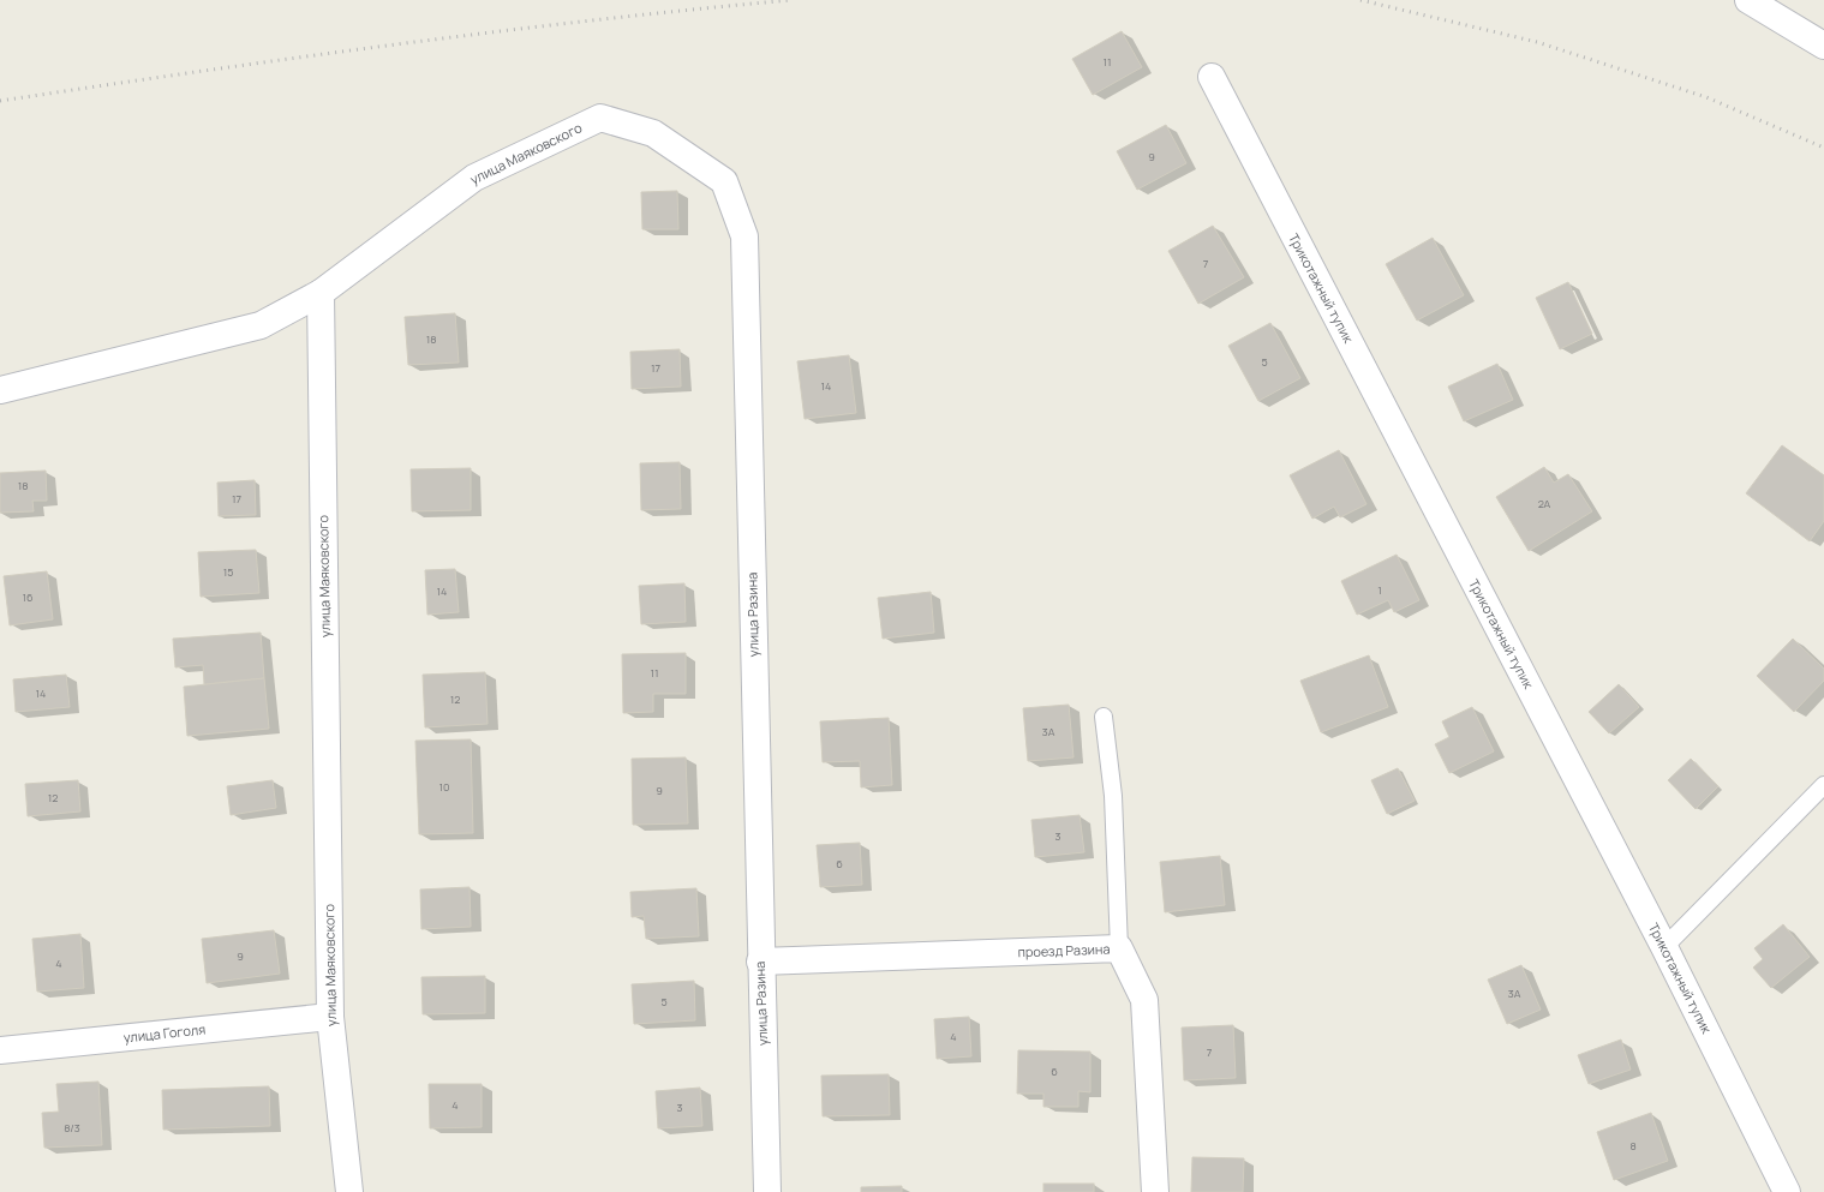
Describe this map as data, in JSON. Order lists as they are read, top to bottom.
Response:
{
  "streets": {
    "street": [
      "улица Маяковского",
      "Трикотажный тупик",
      "улица Разина",
      "проезд Разина",
      "улица Гоголя"
    ]
  },
  "crossings": [
    ["улица Маяковского", "улица Разина"],
    ["улица Маяковского", "улица Гоголя"],
    ["улица Разина", "проезд Разина"]
  ],
  "house_numbers": [
    "11",
    "9",
    "7",
    "18",
    "5",
    "17",
    "14",
    "18",
    "17",
    "2А",
    "15",
    "1",
    "14",
    "16",
    "11",
    "14",
    "12",
    "3А",
    "10",
    "9",
    "12",
    "3",
    "6",
    "9",
    "4",
    "3А",
    "5",
    "4",
    "7",
    "6",
    "4",
    "3",
    "8/3",
    "8"
  ]
}
